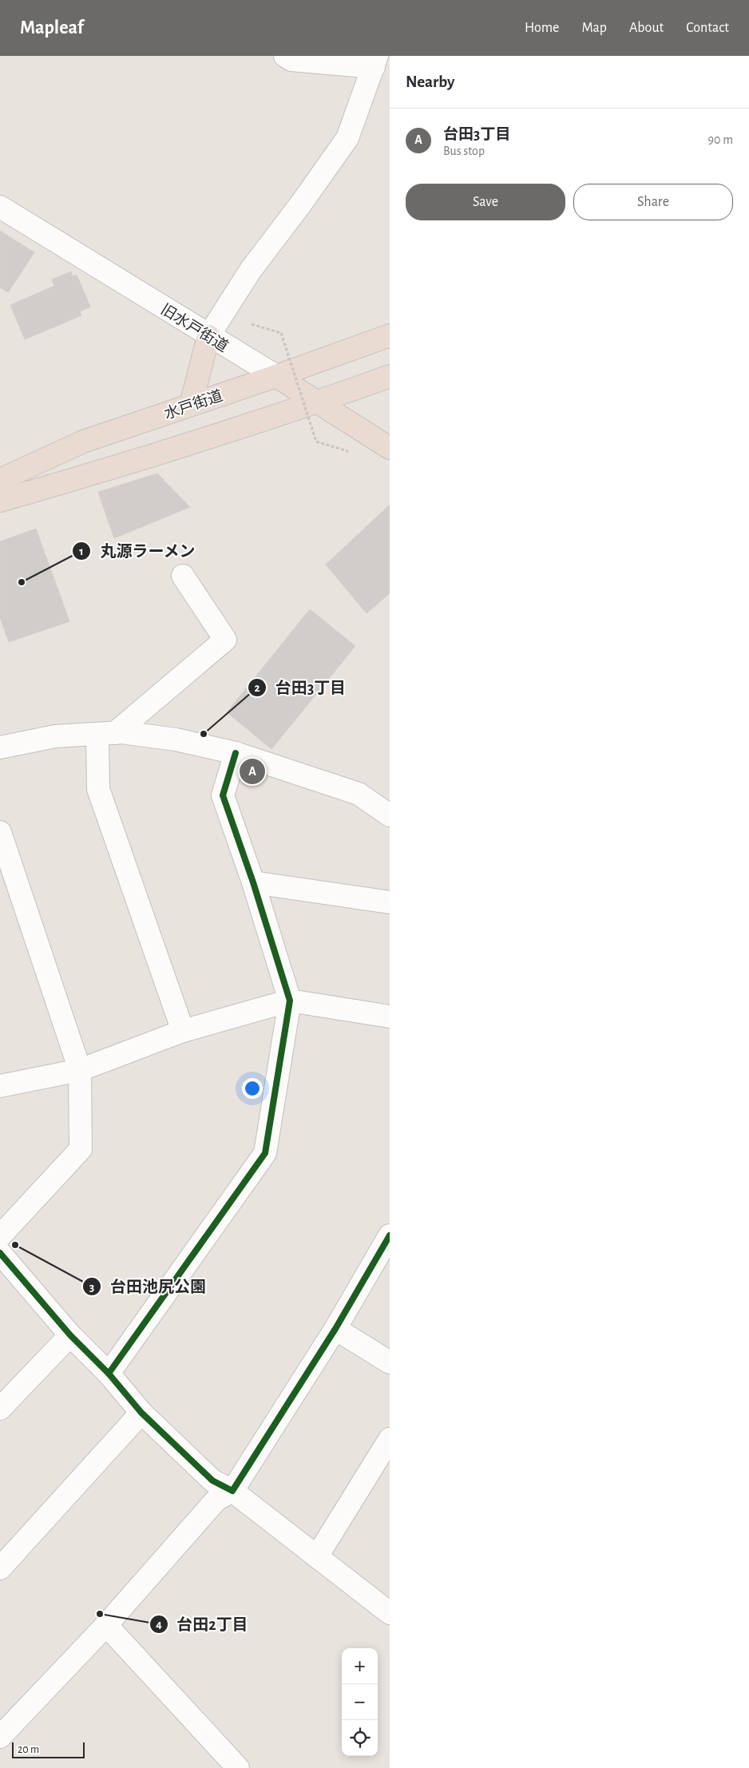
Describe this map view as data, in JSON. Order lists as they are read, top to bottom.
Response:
{
  "streets": {
    "highway": ["旧水戸街道", "水戸街道"]
  },
  "crossings": [
    ["旧水戸街道", "水戸街道"]
  ],
  "places": [
    "丸源ラーメン",
    "台田3丁目",
    "台田池尻公園",
    "台田2丁目"
  ],
  "scale_bar": "20 m",
  "page": {
    "header": "Mapleaf",
    "nav": [
      "Home",
      "Map",
      "About",
      "Contact"
    ],
    "heading": "Nearby",
    "list": [
      {
        "mark": "A",
        "name": "台田3丁目",
        "note": "Bus stop",
        "value": "90 m"
      }
    ],
    "buttons": ["Save", "Share"],
    "pins": "A",
    "map_buttons": ["+", "−"],
    "scale": "20 m"
  }
}
